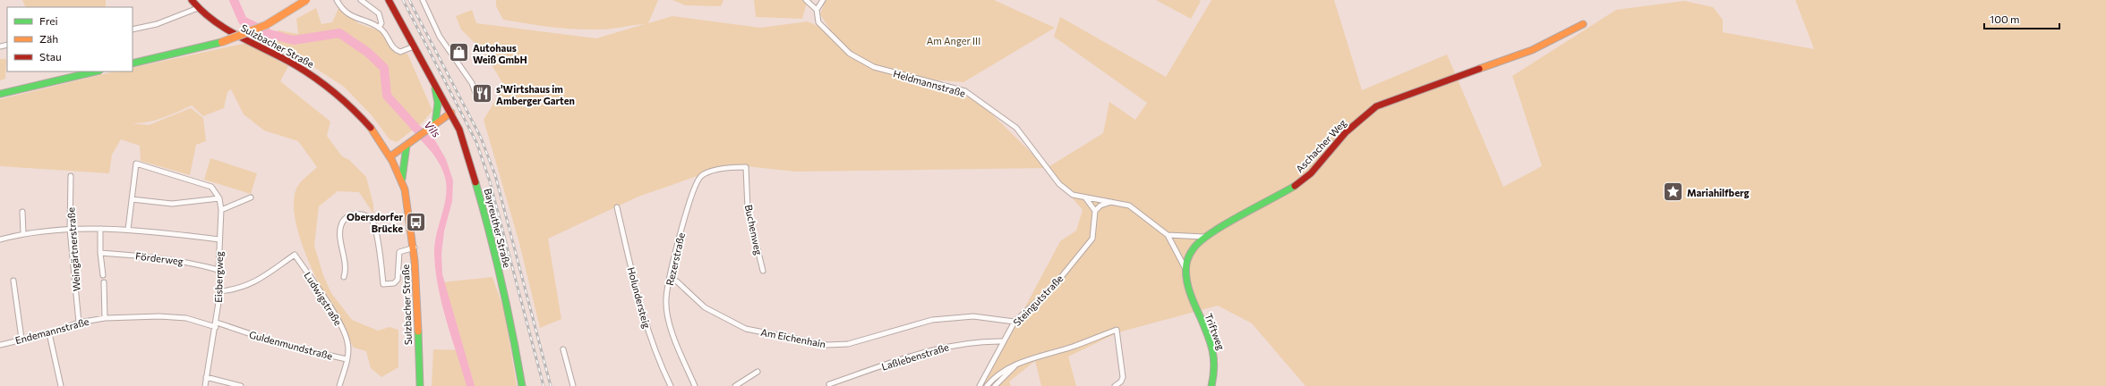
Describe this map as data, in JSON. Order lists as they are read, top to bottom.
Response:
{
  "streets": {
    "main road": [
      "Sulzbacher Straße",
      "Aschacher Weg",
      "Bayreuther Straße",
      "Triftweg"
    ],
    "street": [
      "Heldmannstraße",
      "Buchenweg",
      "Weingärtnerstraße",
      "Förderweg",
      "Rezerstraße",
      "Eisbergweg",
      "Holundersteig",
      "Ludwigstraße",
      "Steingutstraße",
      "Endemannstraße",
      "Am Eichenhain",
      "Guldenmundstraße",
      "Laßlebenstraße"
    ]
  },
  "crossings": [
    ["Aschacher Weg", "Triftweg"],
    ["Buchenweg", "Rezerstraße"],
    ["Weingärtnerstraße", "Endemannstraße"],
    ["Förderweg", "Eisbergweg"],
    ["Rezerstraße", "Am Eichenhain"],
    ["Eisbergweg", "Ludwigstraße"],
    ["Eisbergweg", "Endemannstraße"],
    ["Eisbergweg", "Guldenmundstraße"],
    ["Ludwigstraße", "Guldenmundstraße"],
    ["Steingutstraße", "Am Eichenhain"],
    ["Steingutstraße", "Laßlebenstraße"],
    ["Endemannstraße", "Guldenmundstraße"]
  ],
  "water": ["Vils"],
  "parks": ["Am Anger III"],
  "places": {
    "shop": ["Autohaus Weiß GmbH"],
    "restaurant": ["s'Wirtshaus im Amberger Garten"],
    "place": ["Mariahilfberg"],
    "bus stop": ["Obersdorfer Brücke"]
  },
  "legend": ["Frei", "Zäh", "Stau"],
  "scale_bar": "100 m"
}
